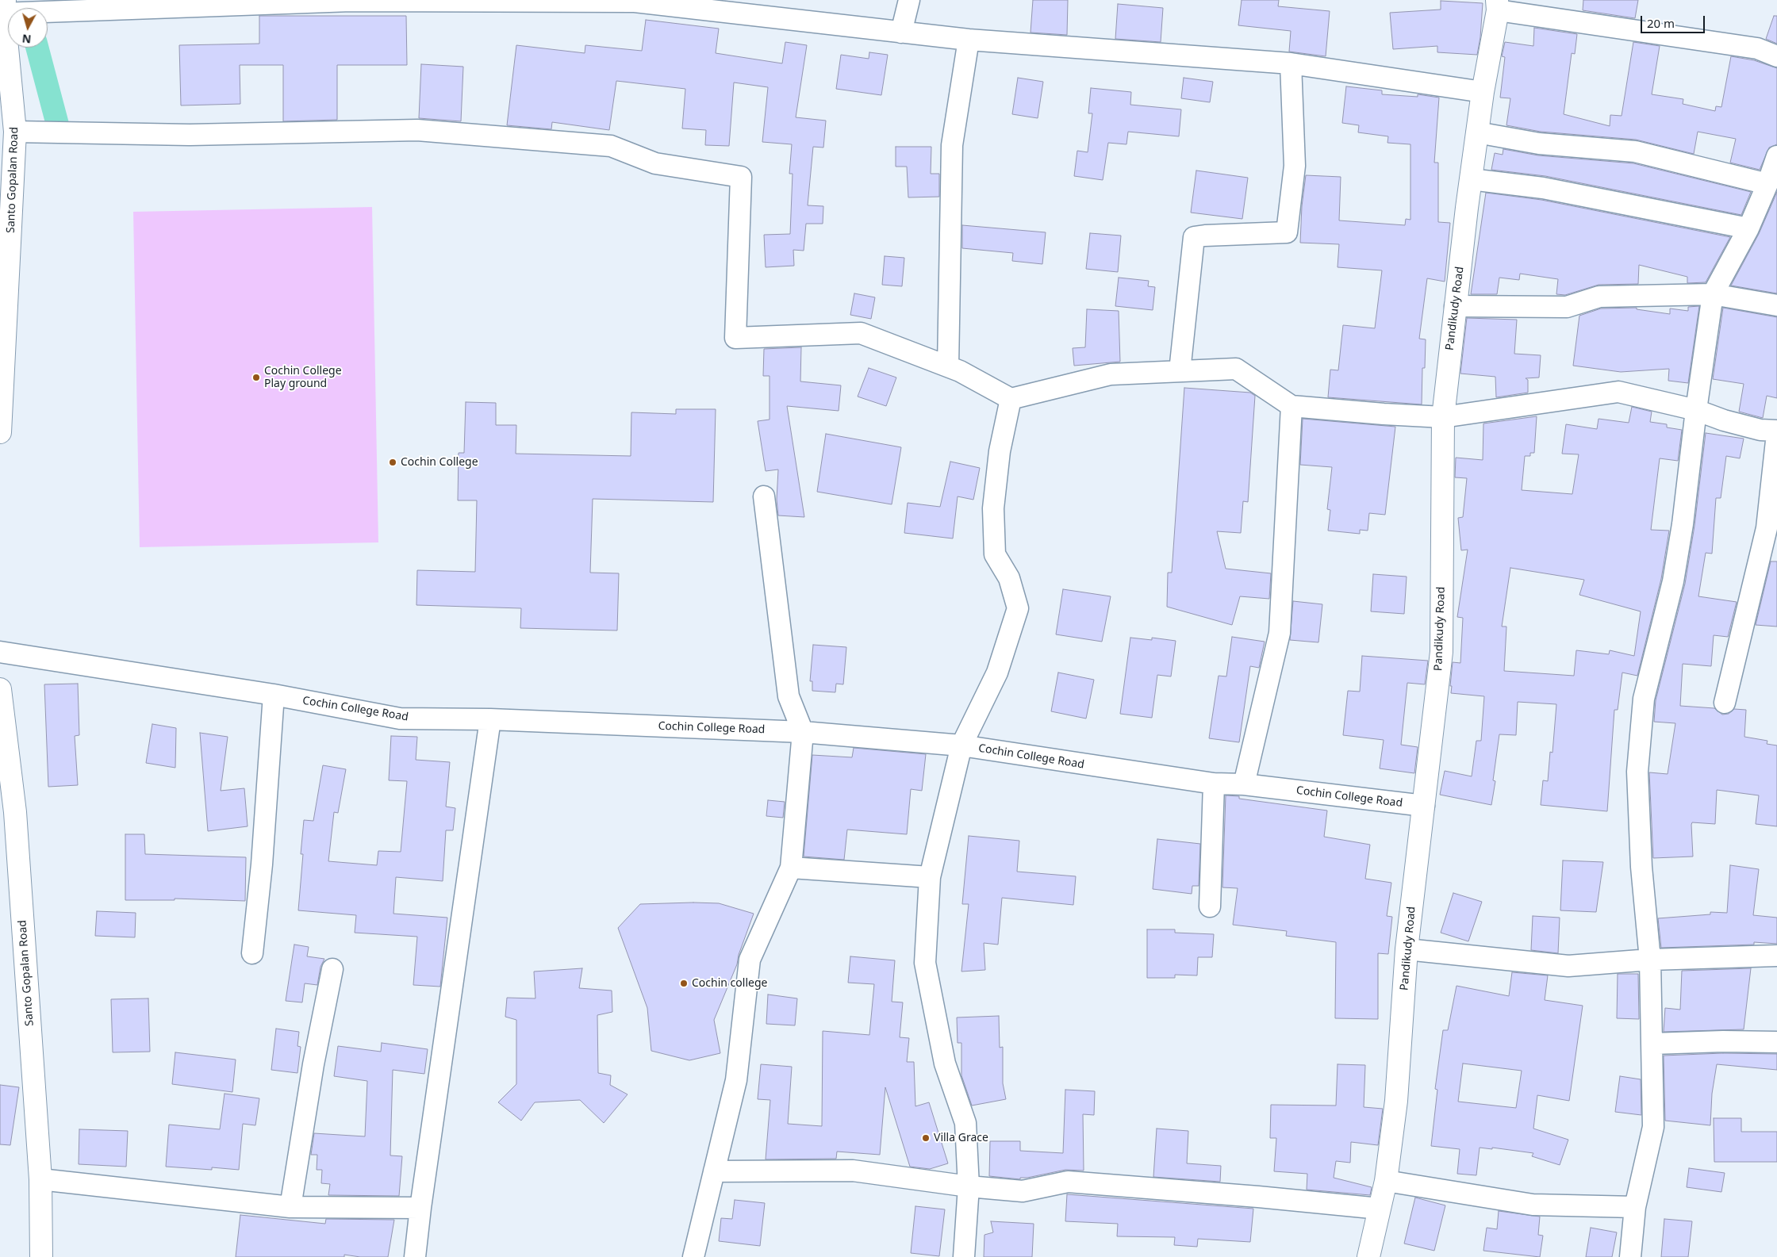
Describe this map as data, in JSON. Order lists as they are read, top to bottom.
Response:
{
  "streets": {
    "street": ["Santo Gopalan Road", "Pandikudy Road", "Cochin College Road"]
  },
  "crossings": [
    ["Pandikudy Road", "Cochin College Road"]
  ],
  "places": [
    "Cochin College Play ground",
    "Cochin College",
    "Cochin college",
    "Villa Grace"
  ],
  "scale_bar": "20 m",
  "north": "bottom"
}
